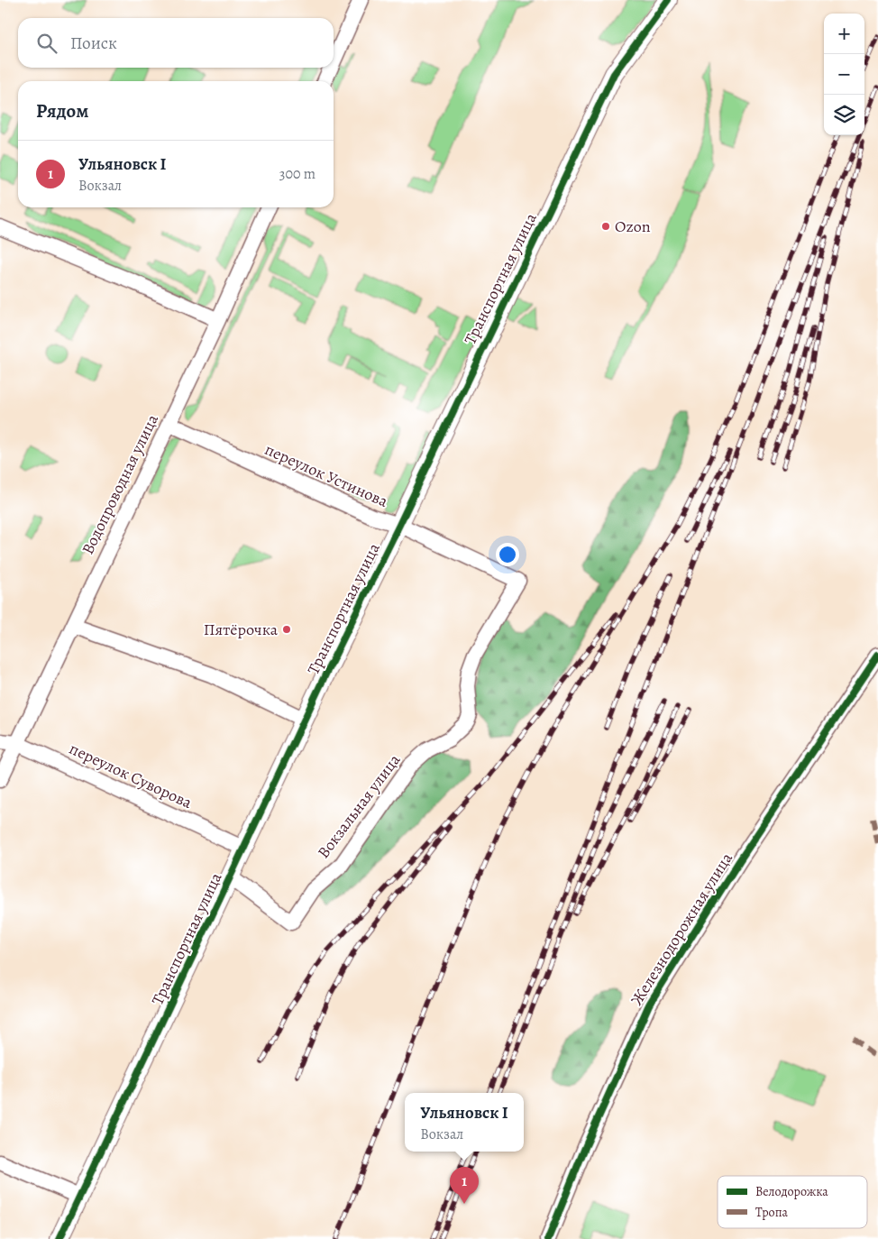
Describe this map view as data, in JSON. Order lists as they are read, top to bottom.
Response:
{
  "streets": {
    "street": [
      "Транспортная улица",
      "переулок Устинова",
      "Водопроводная улица",
      "переулок Суворова",
      "Вокзальная улица",
      "Железнодорожная улица"
    ]
  },
  "crossings": [
    ["Транспортная улица", "переулок Устинова"],
    ["Транспортная улица", "переулок Суворова"],
    ["Транспортная улица", "Вокзальная улица"],
    ["переулок Устинова", "Водопроводная улица"],
    ["переулок Устинова", "Вокзальная улица"],
    ["Водопроводная улица", "переулок Суворова"]
  ],
  "places": ["Ozon", "Пятёрочка"],
  "legend": ["Велодорожка", "Тропа"],
  "page": {
    "map_buttons": ["+", "−"],
    "search": "Поиск",
    "heading": "Рядом",
    "list": [
      {
        "mark": "1",
        "name": "Ульяновск I",
        "note": "Вокзал",
        "value": "300 m"
      }
    ],
    "popup": ["Ульяновск I", "Вокзал"],
    "pins": "1"
  }
}
